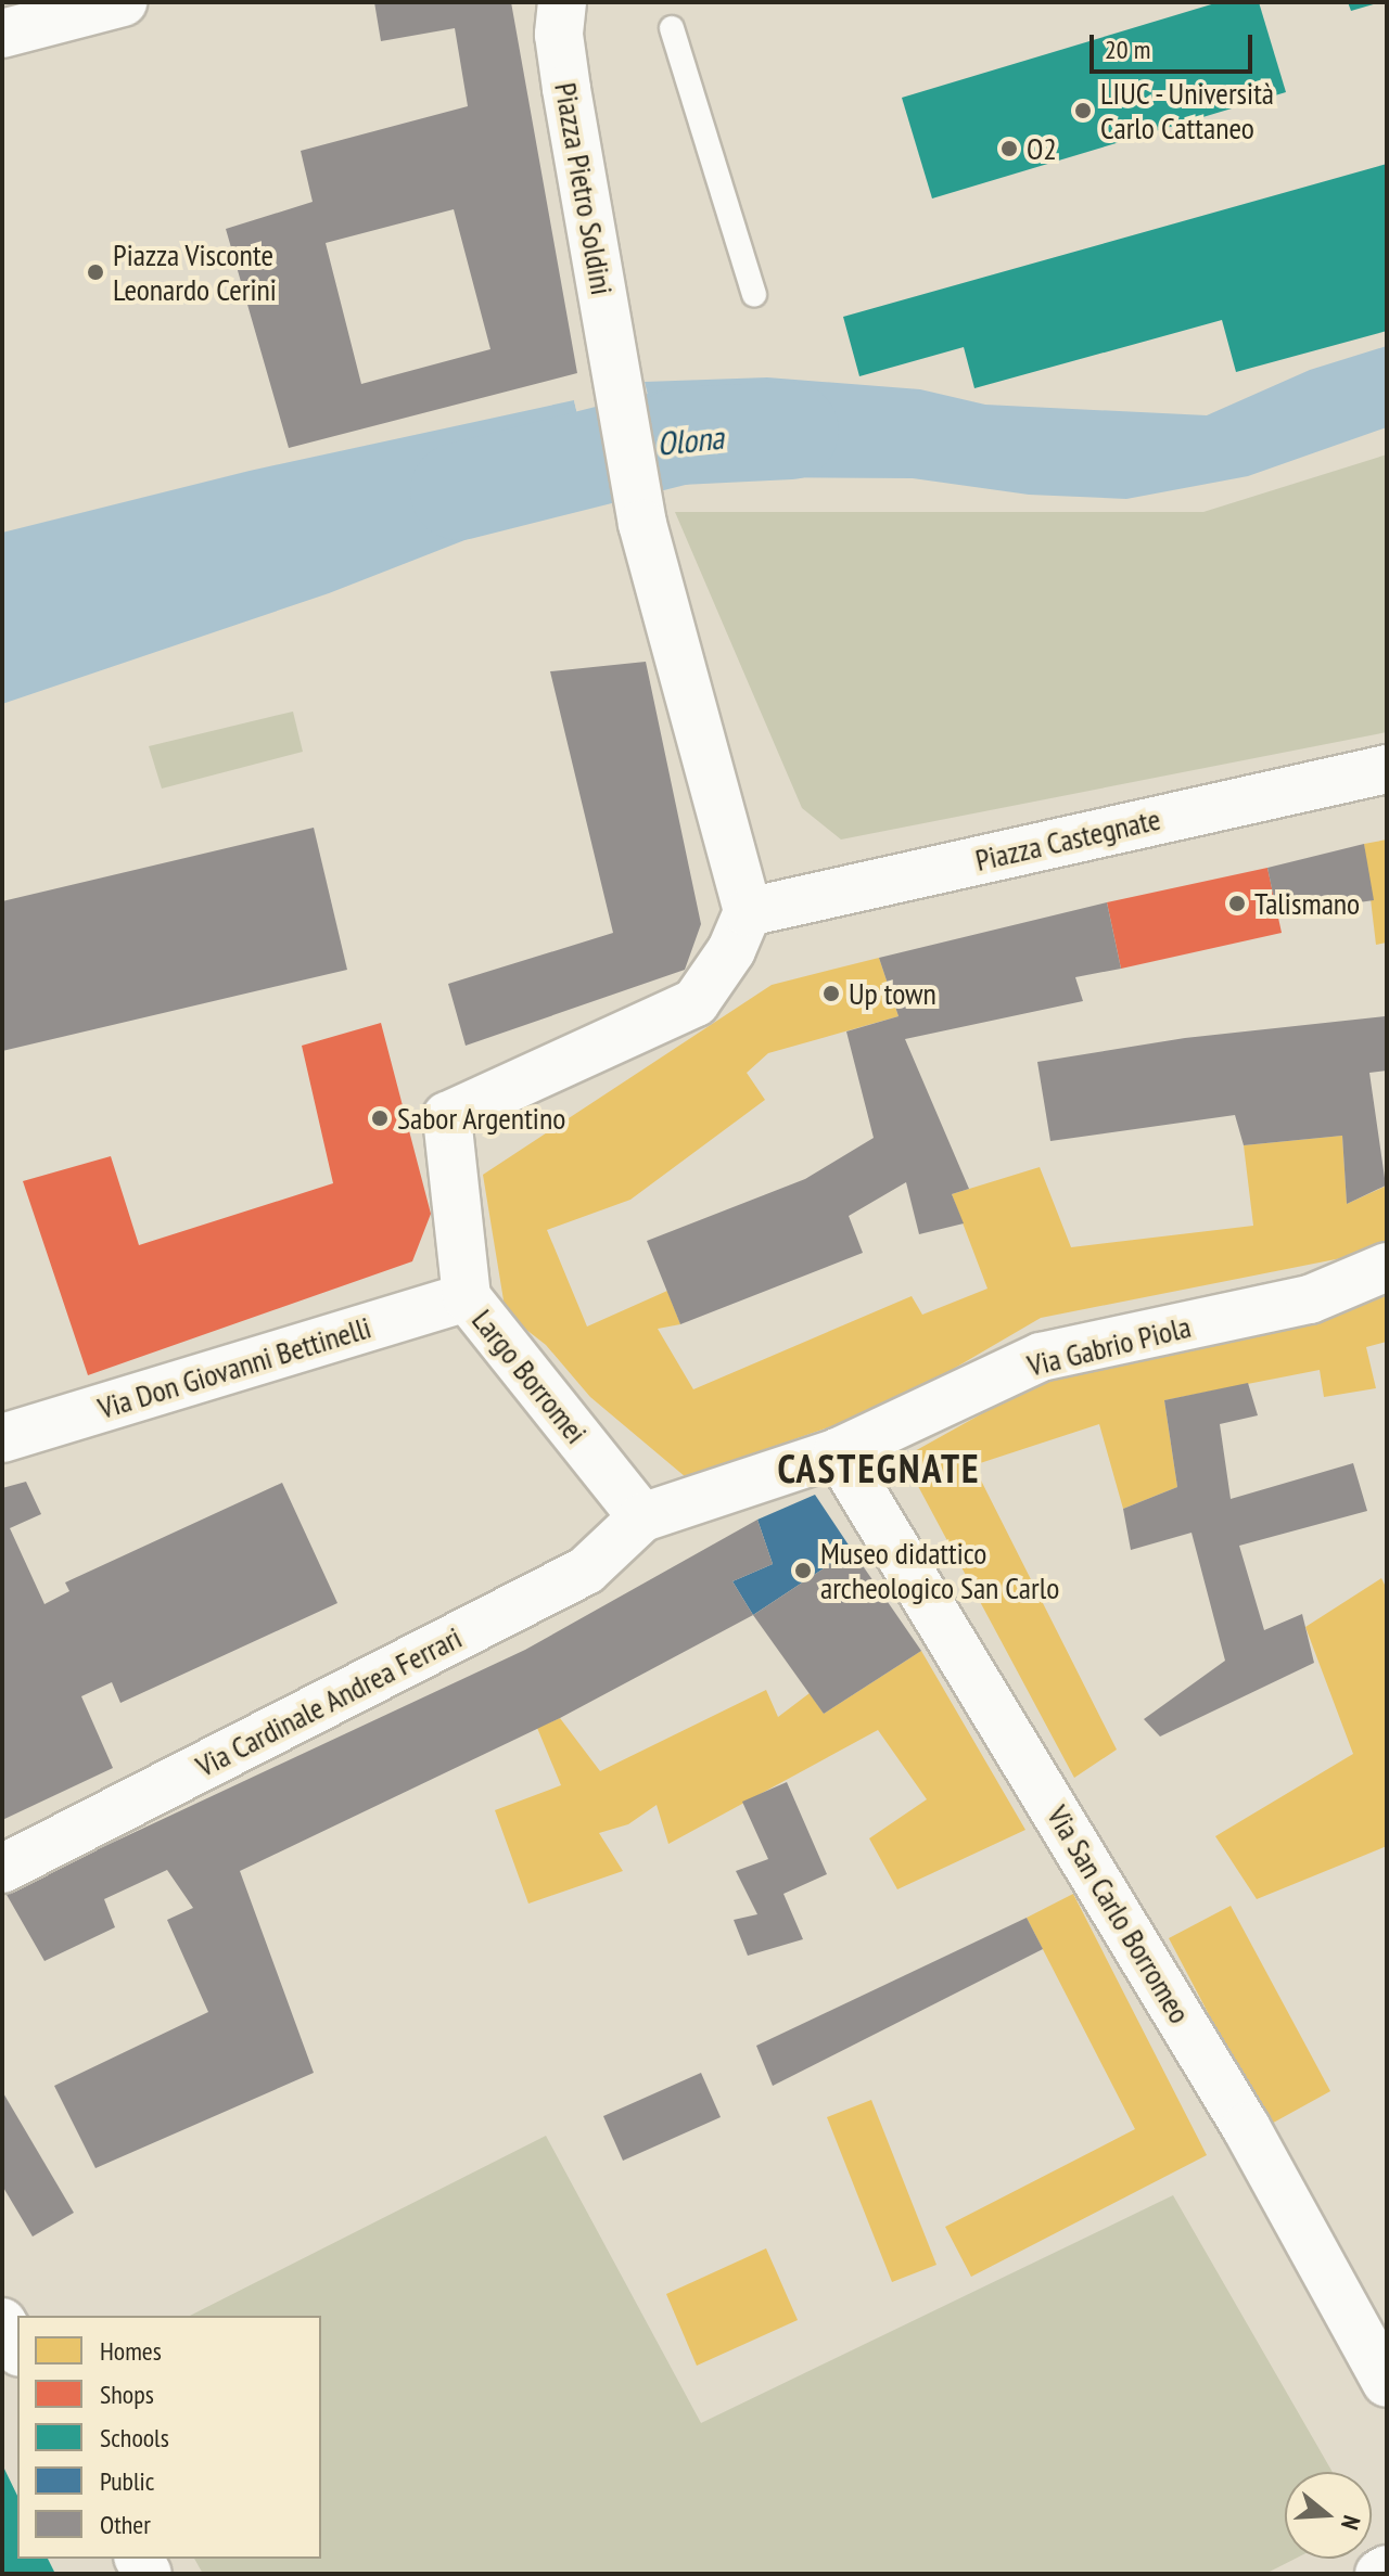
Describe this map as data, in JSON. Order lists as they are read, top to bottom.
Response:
{
  "streets": {
    "street": [
      "Piazza Pietro Soldini",
      "Piazza Castegnate",
      "Via Gabrio Piola",
      "Via Don Giovanni Bettinelli",
      "Largo Borromei",
      "Via Cardinale Andrea Ferrari",
      "Via San Carlo Borromeo"
    ]
  },
  "crossings": [
    ["Piazza Pietro Soldini", "Piazza Castegnate"],
    ["Piazza Pietro Soldini", "Largo Borromei"],
    ["Piazza Castegnate", "Largo Borromei"],
    ["Via Gabrio Piola", "Largo Borromei"],
    ["Via Gabrio Piola", "Via Cardinale Andrea Ferrari"],
    ["Via Gabrio Piola", "Via San Carlo Borromeo"],
    ["Via Don Giovanni Bettinelli", "Largo Borromei"],
    ["Largo Borromei", "Via Cardinale Andrea Ferrari"]
  ],
  "districts": ["CASTEGNATE"],
  "water": ["Olona"],
  "places": [
    "LIUC - Università Carlo Cattaneo",
    "O2",
    "Piazza Visconte Leonardo Cerini",
    "Talismano",
    "Up town",
    "Sabor Argentino",
    "Museo didattico archeologico San Carlo"
  ],
  "legend": [
    "Homes",
    "Shops",
    "Schools",
    "Public",
    "Other"
  ],
  "scale_bar": "20 m",
  "north": "right"
}
